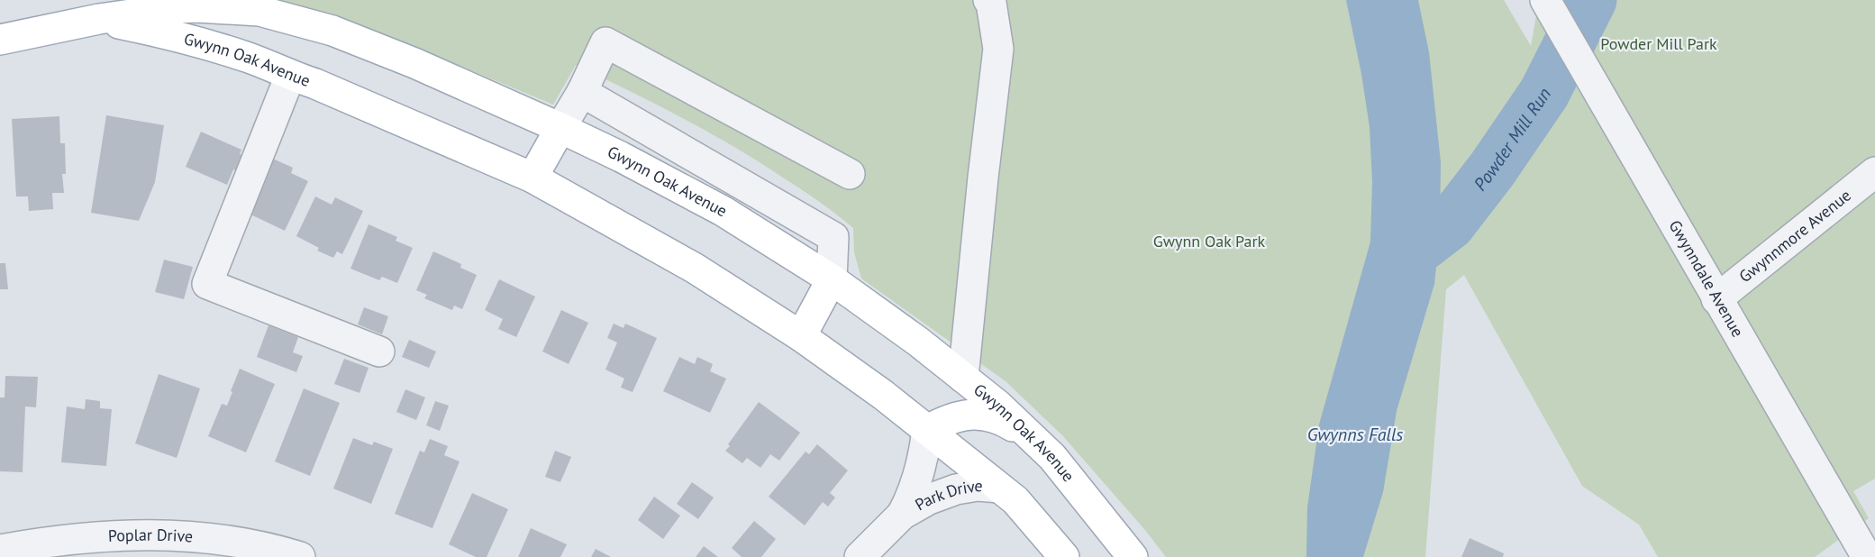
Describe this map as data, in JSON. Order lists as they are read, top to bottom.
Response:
{
  "streets": {
    "main road": ["Gwynn Oak Avenue"],
    "street": [
      "Gwynnmore Avenue",
      "Gwynndale Avenue",
      "Park Drive",
      "Poplar Drive"
    ]
  },
  "crossings": [
    ["Gwynn Oak Avenue", "Park Drive"],
    ["Gwynnmore Avenue", "Gwynndale Avenue"]
  ],
  "water": ["Powder Mill Run", "Gwynns Falls"],
  "parks": ["Powder Mill Park", "Gwynn Oak Park"]
}
